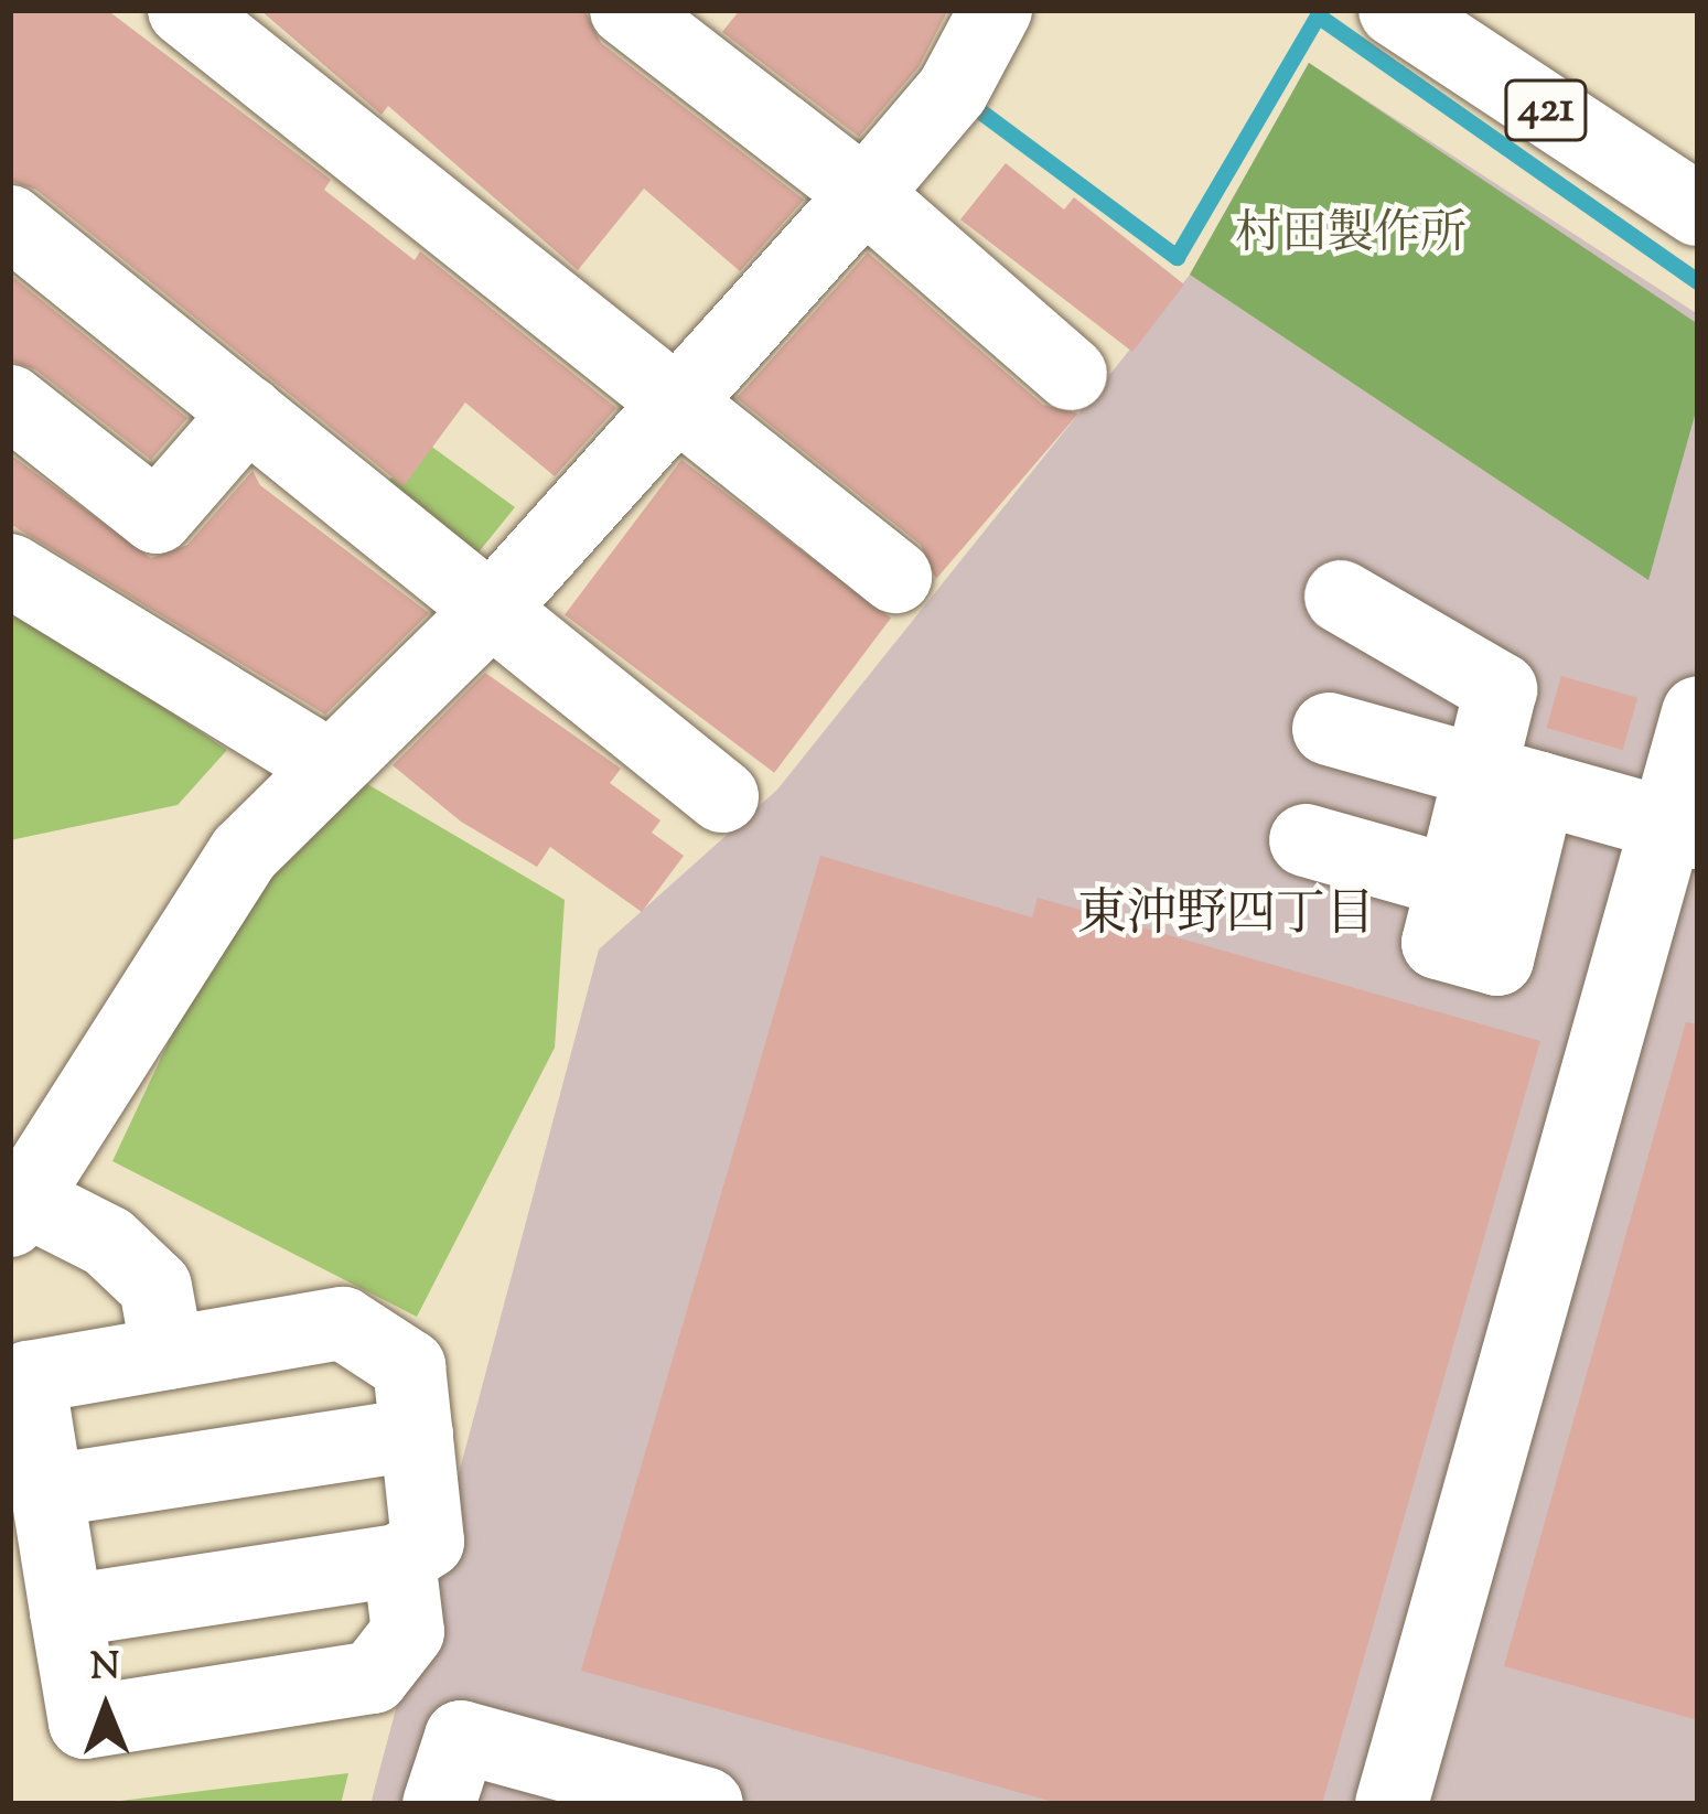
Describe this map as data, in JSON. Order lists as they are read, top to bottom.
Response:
{
  "streets": {
    "main road": ["421"]
  },
  "districts": ["東沖野四丁目"],
  "parks": ["村田製作所"],
  "north": "top"
}
